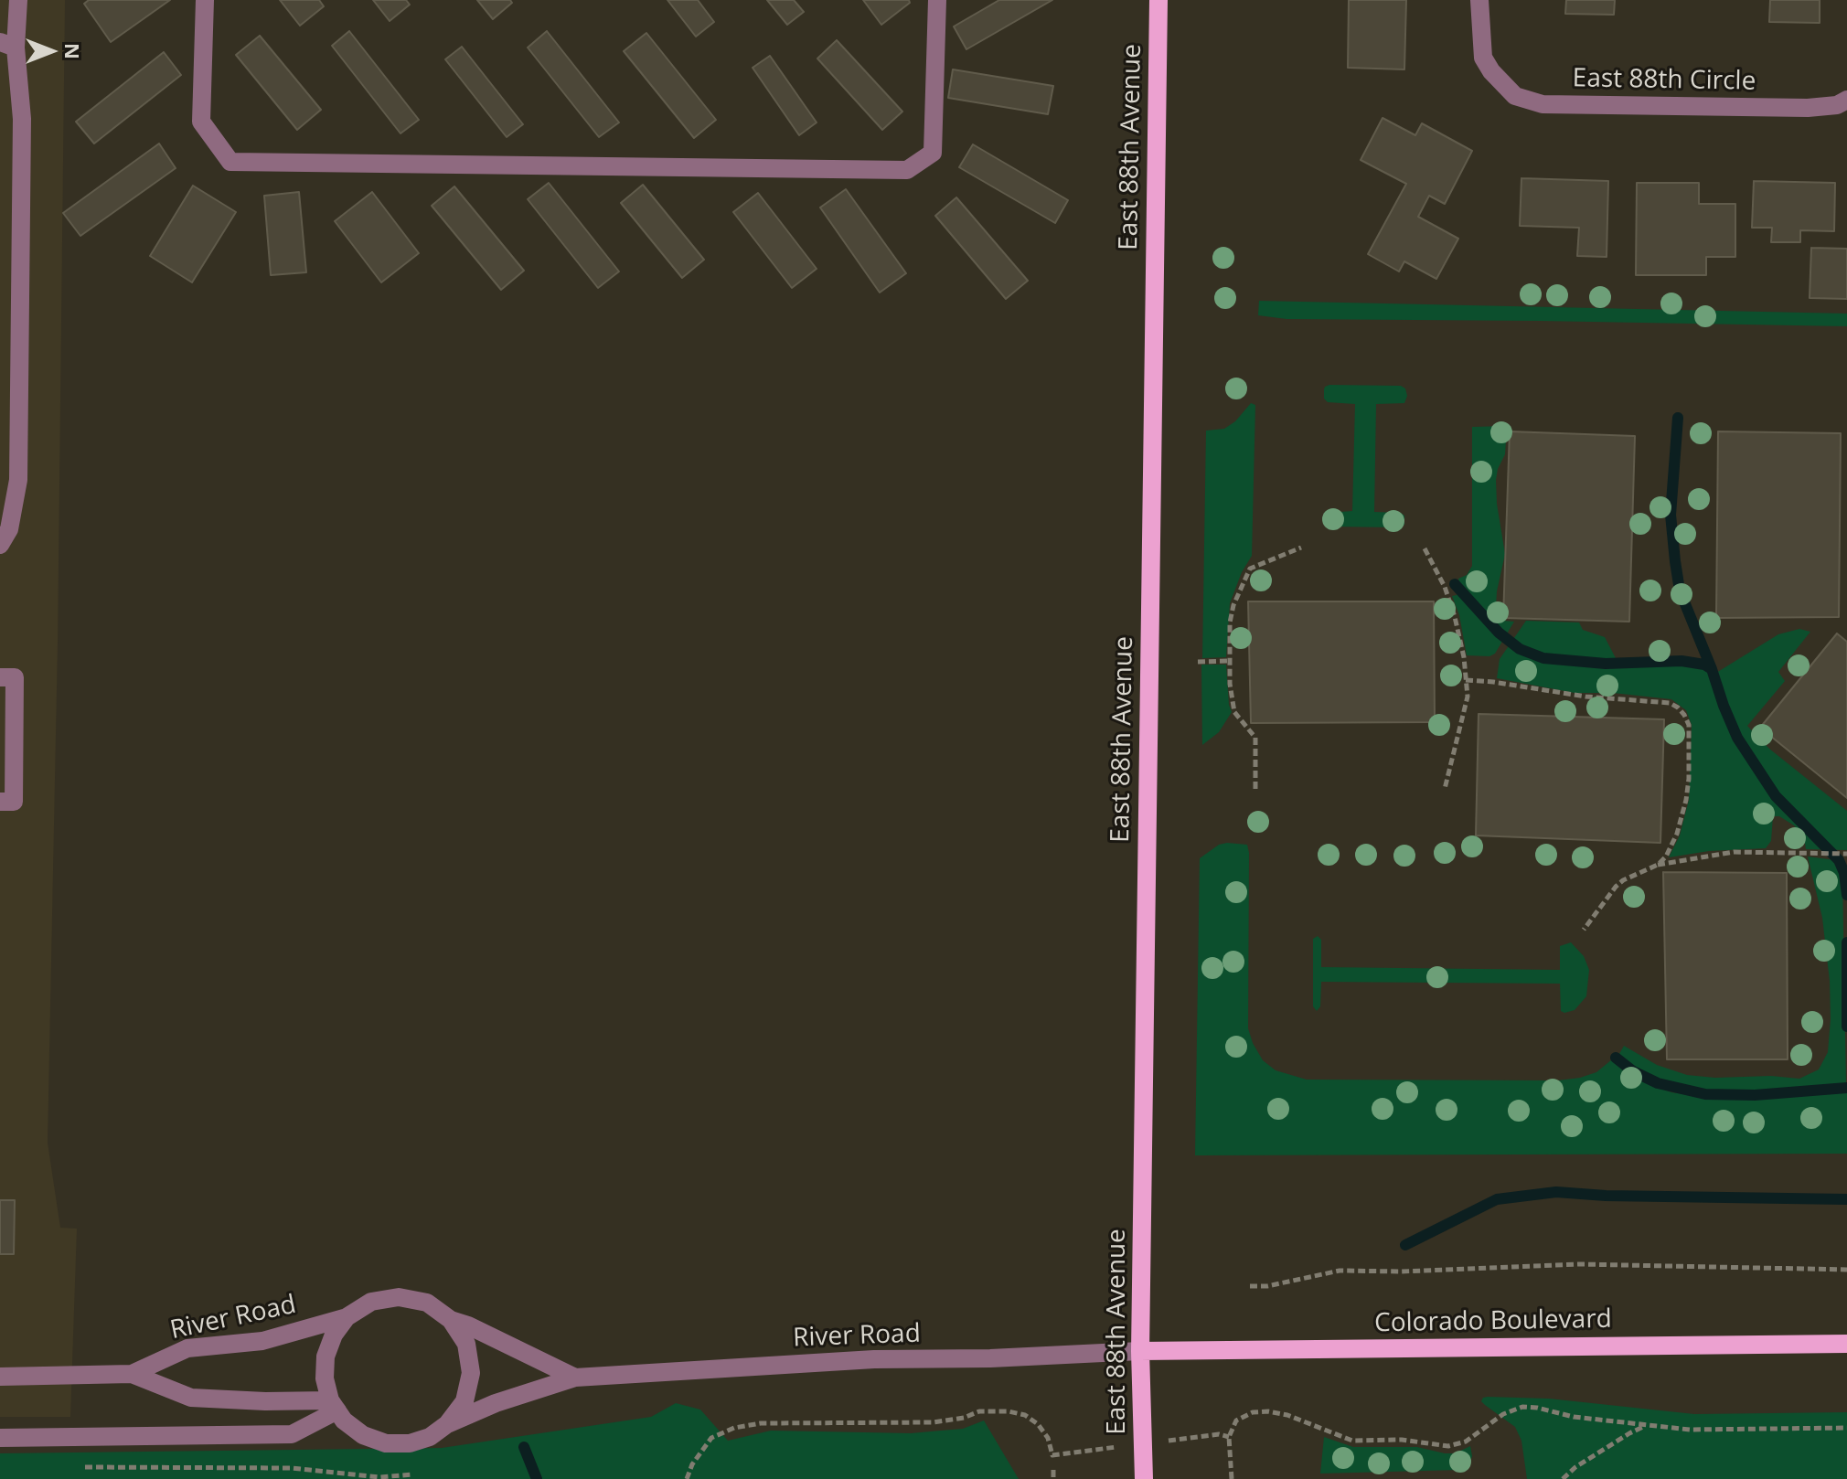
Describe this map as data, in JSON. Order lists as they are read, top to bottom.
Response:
{
  "streets": {
    "main road": ["East 88th Avenue", "Colorado Boulevard"],
    "street": ["East 88th Circle", "River Road"]
  },
  "crossings": [
    ["East 88th Avenue", "River Road"],
    ["East 88th Avenue", "Colorado Boulevard"],
    ["River Road", "Colorado Boulevard"]
  ],
  "north": "right"
}
